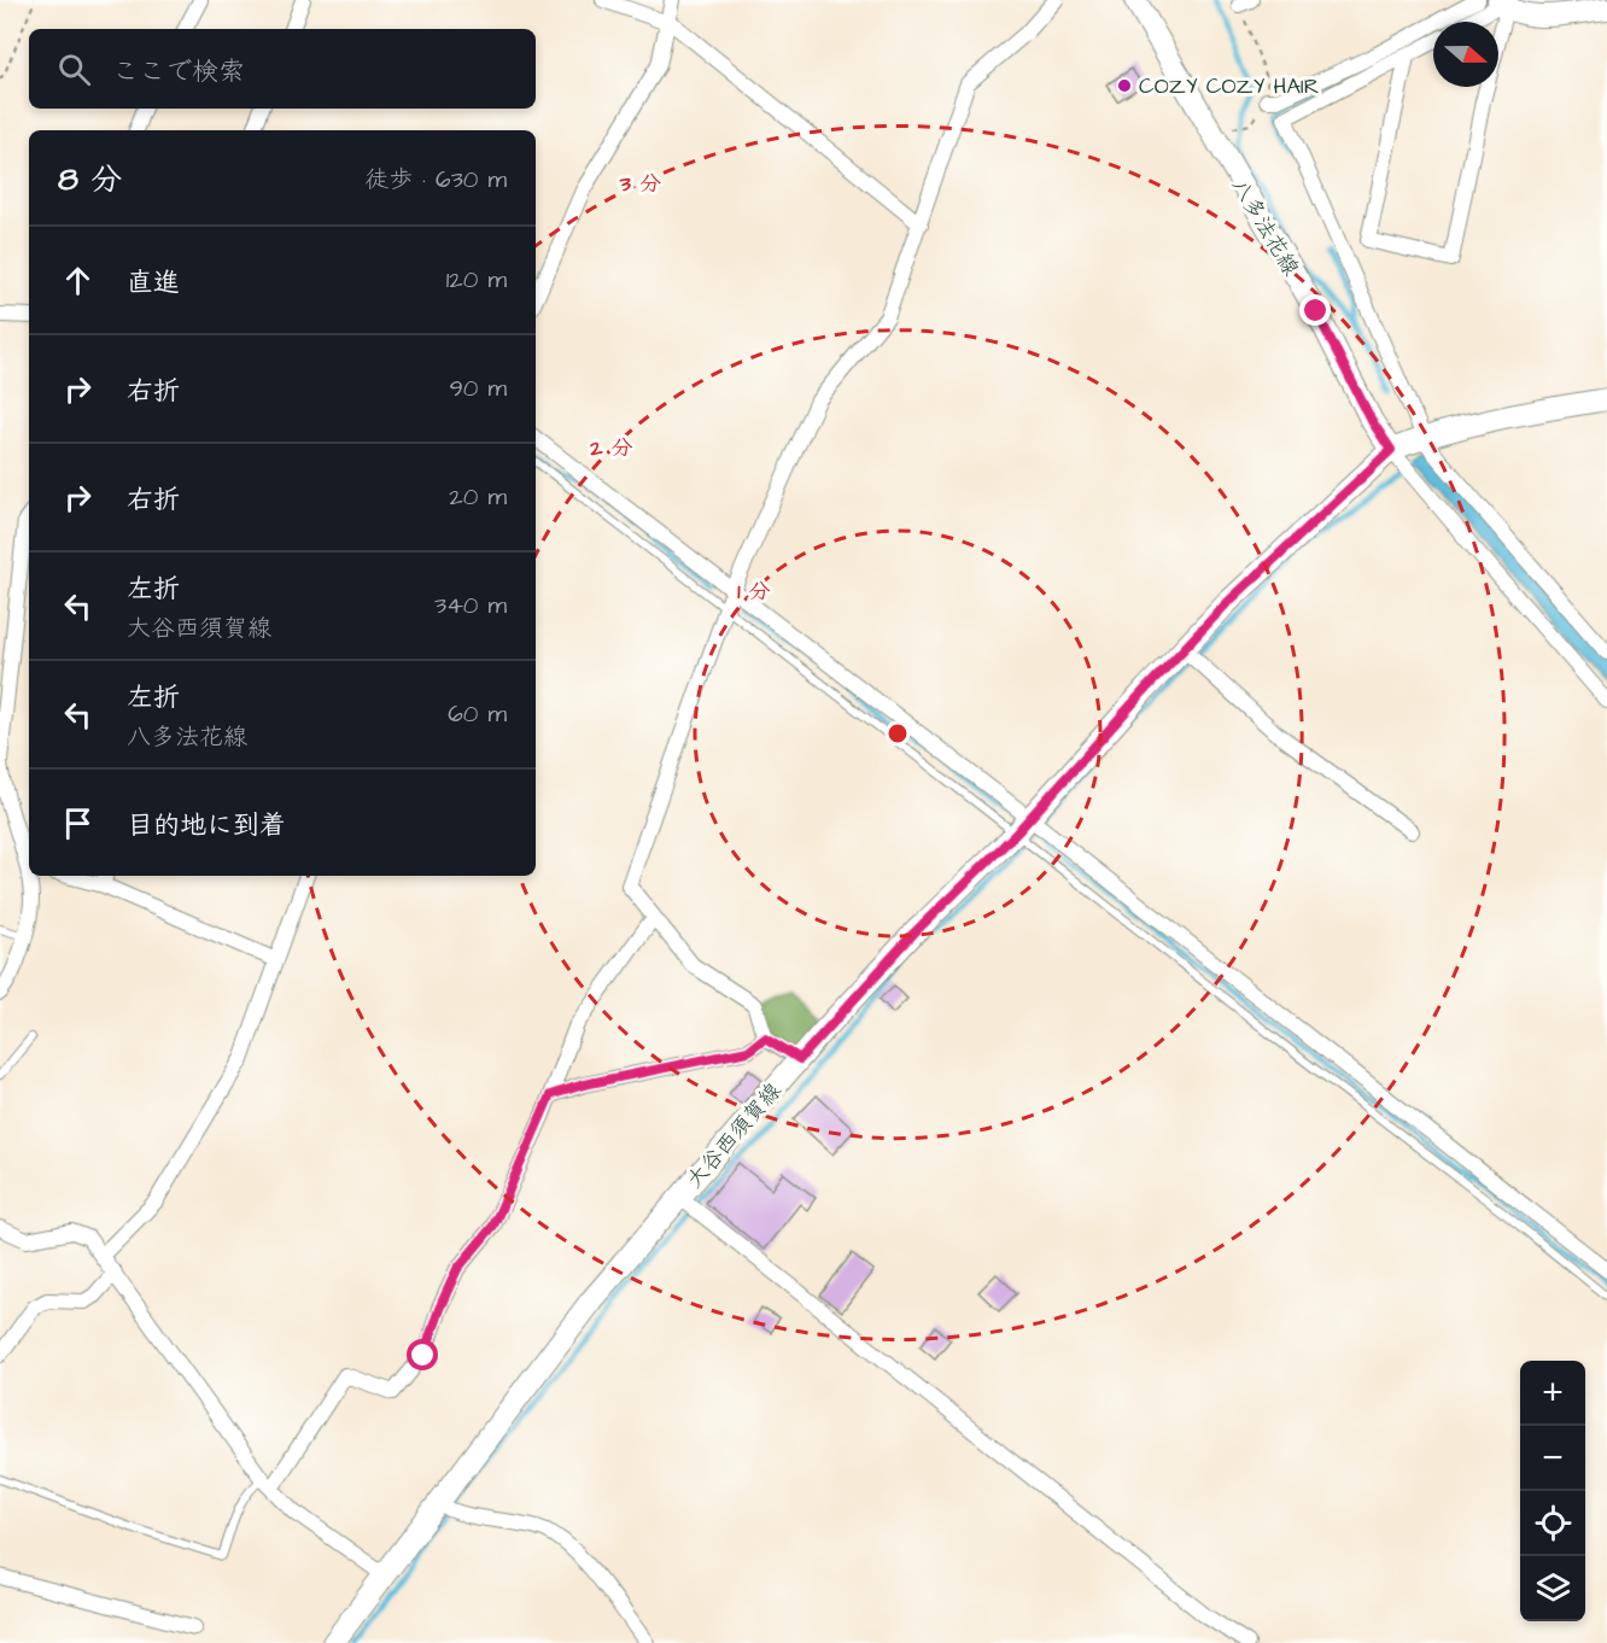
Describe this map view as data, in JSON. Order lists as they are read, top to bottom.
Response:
{
  "streets": {
    "main road": ["八多法花線", "大谷西須賀線"]
  },
  "crossings": [
    ["八多法花線", "大谷西須賀線"]
  ],
  "places": ["COZY COZY HAIR"],
  "north": "right",
  "page": {
    "search": "ここで検索",
    "heading": ["8 分", "徒歩 · 630 m"],
    "list": [
      ["直進", "120 m"],
      ["右折", "90 m"],
      ["右折", "20 m"],
      ["左折", "大谷西須賀線", "340 m"],
      ["左折", "八多法花線", "60 m"],
      "目的地に到着"
    ],
    "map_buttons": ["+", "−"]
  },
  "rings": ["3 分", "2 分", "1 分"]
}
